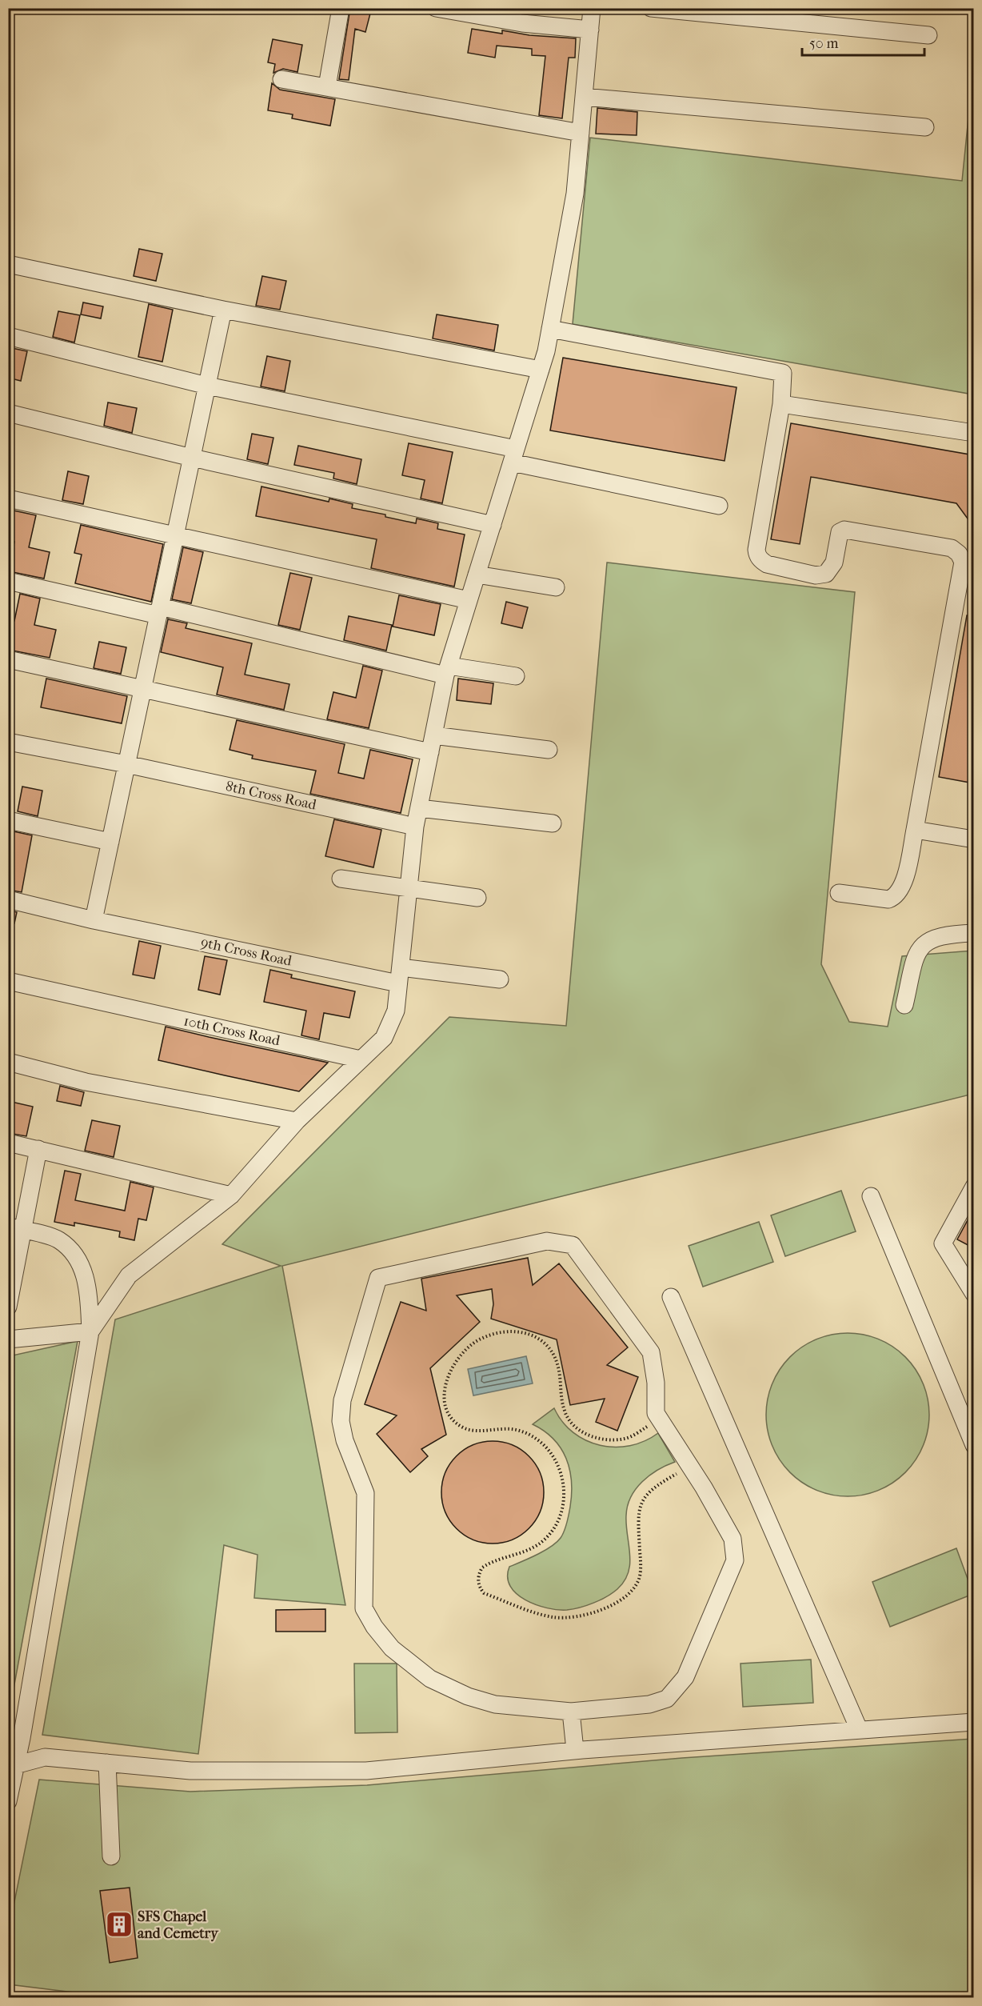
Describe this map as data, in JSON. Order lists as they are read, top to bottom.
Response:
{
  "streets": {
    "street": ["8th Cross Road", "9th Cross Road", "10th Cross Road"]
  },
  "places": {
    "building": ["SFS Chapel and Cemetry"]
  },
  "scale_bar": "50 m"
}
